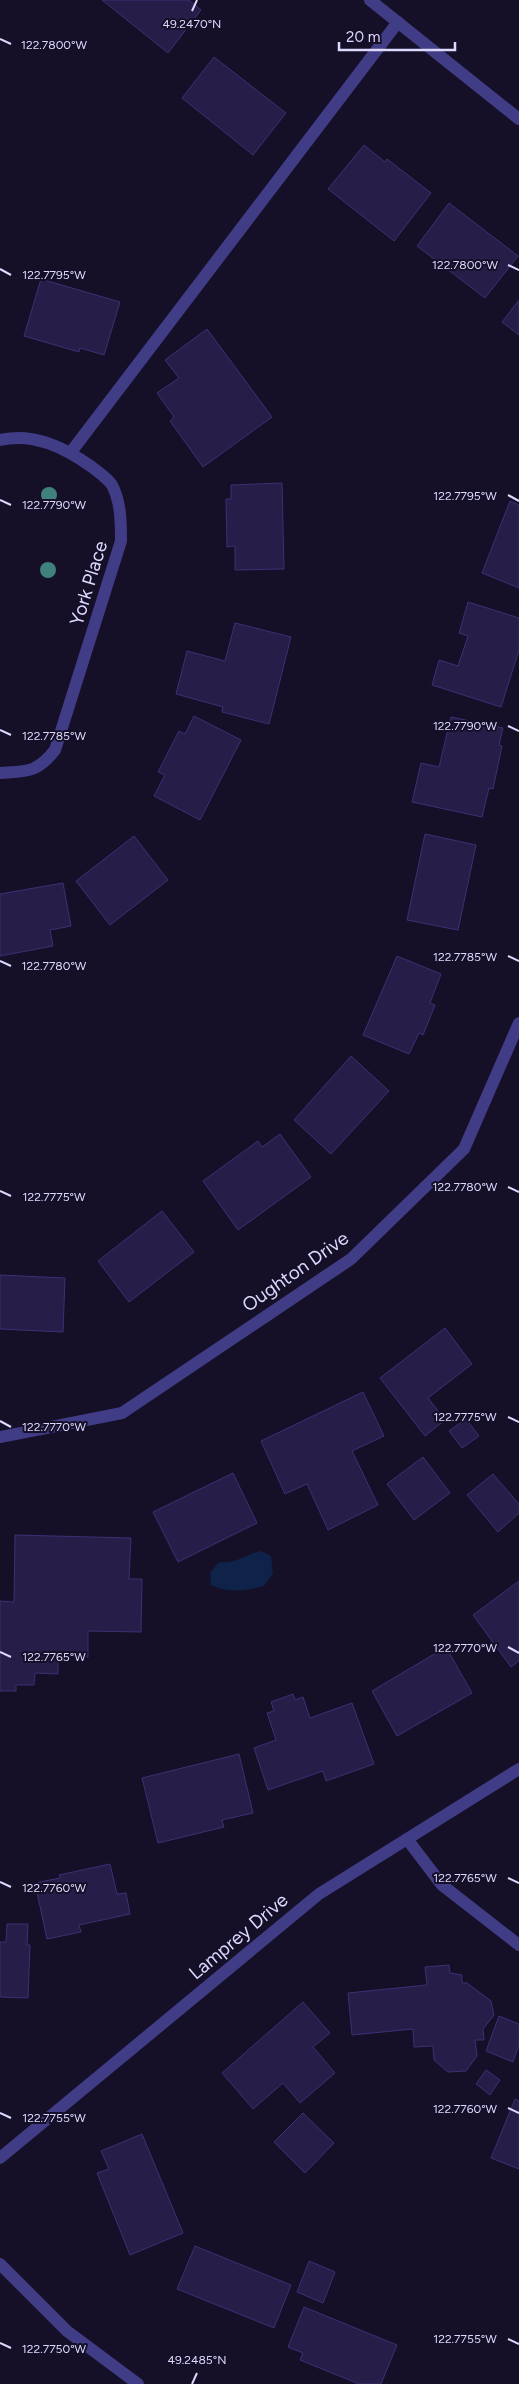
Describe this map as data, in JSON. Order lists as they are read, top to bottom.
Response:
{
  "streets": {
    "street": ["York Place", "Oughton Drive", "Lamprey Drive"]
  },
  "scale_bar": "20 m",
  "coordinates": [
    "49.2470°N",
    "122.7800°W",
    "122.7795°W",
    "122.7790°W",
    "122.7785°W",
    "122.7780°W",
    "122.7775°W",
    "122.7770°W",
    "122.7765°W",
    "122.7760°W",
    "122.7755°W",
    "122.7750°W",
    "49.2485°N"
  ]
}
